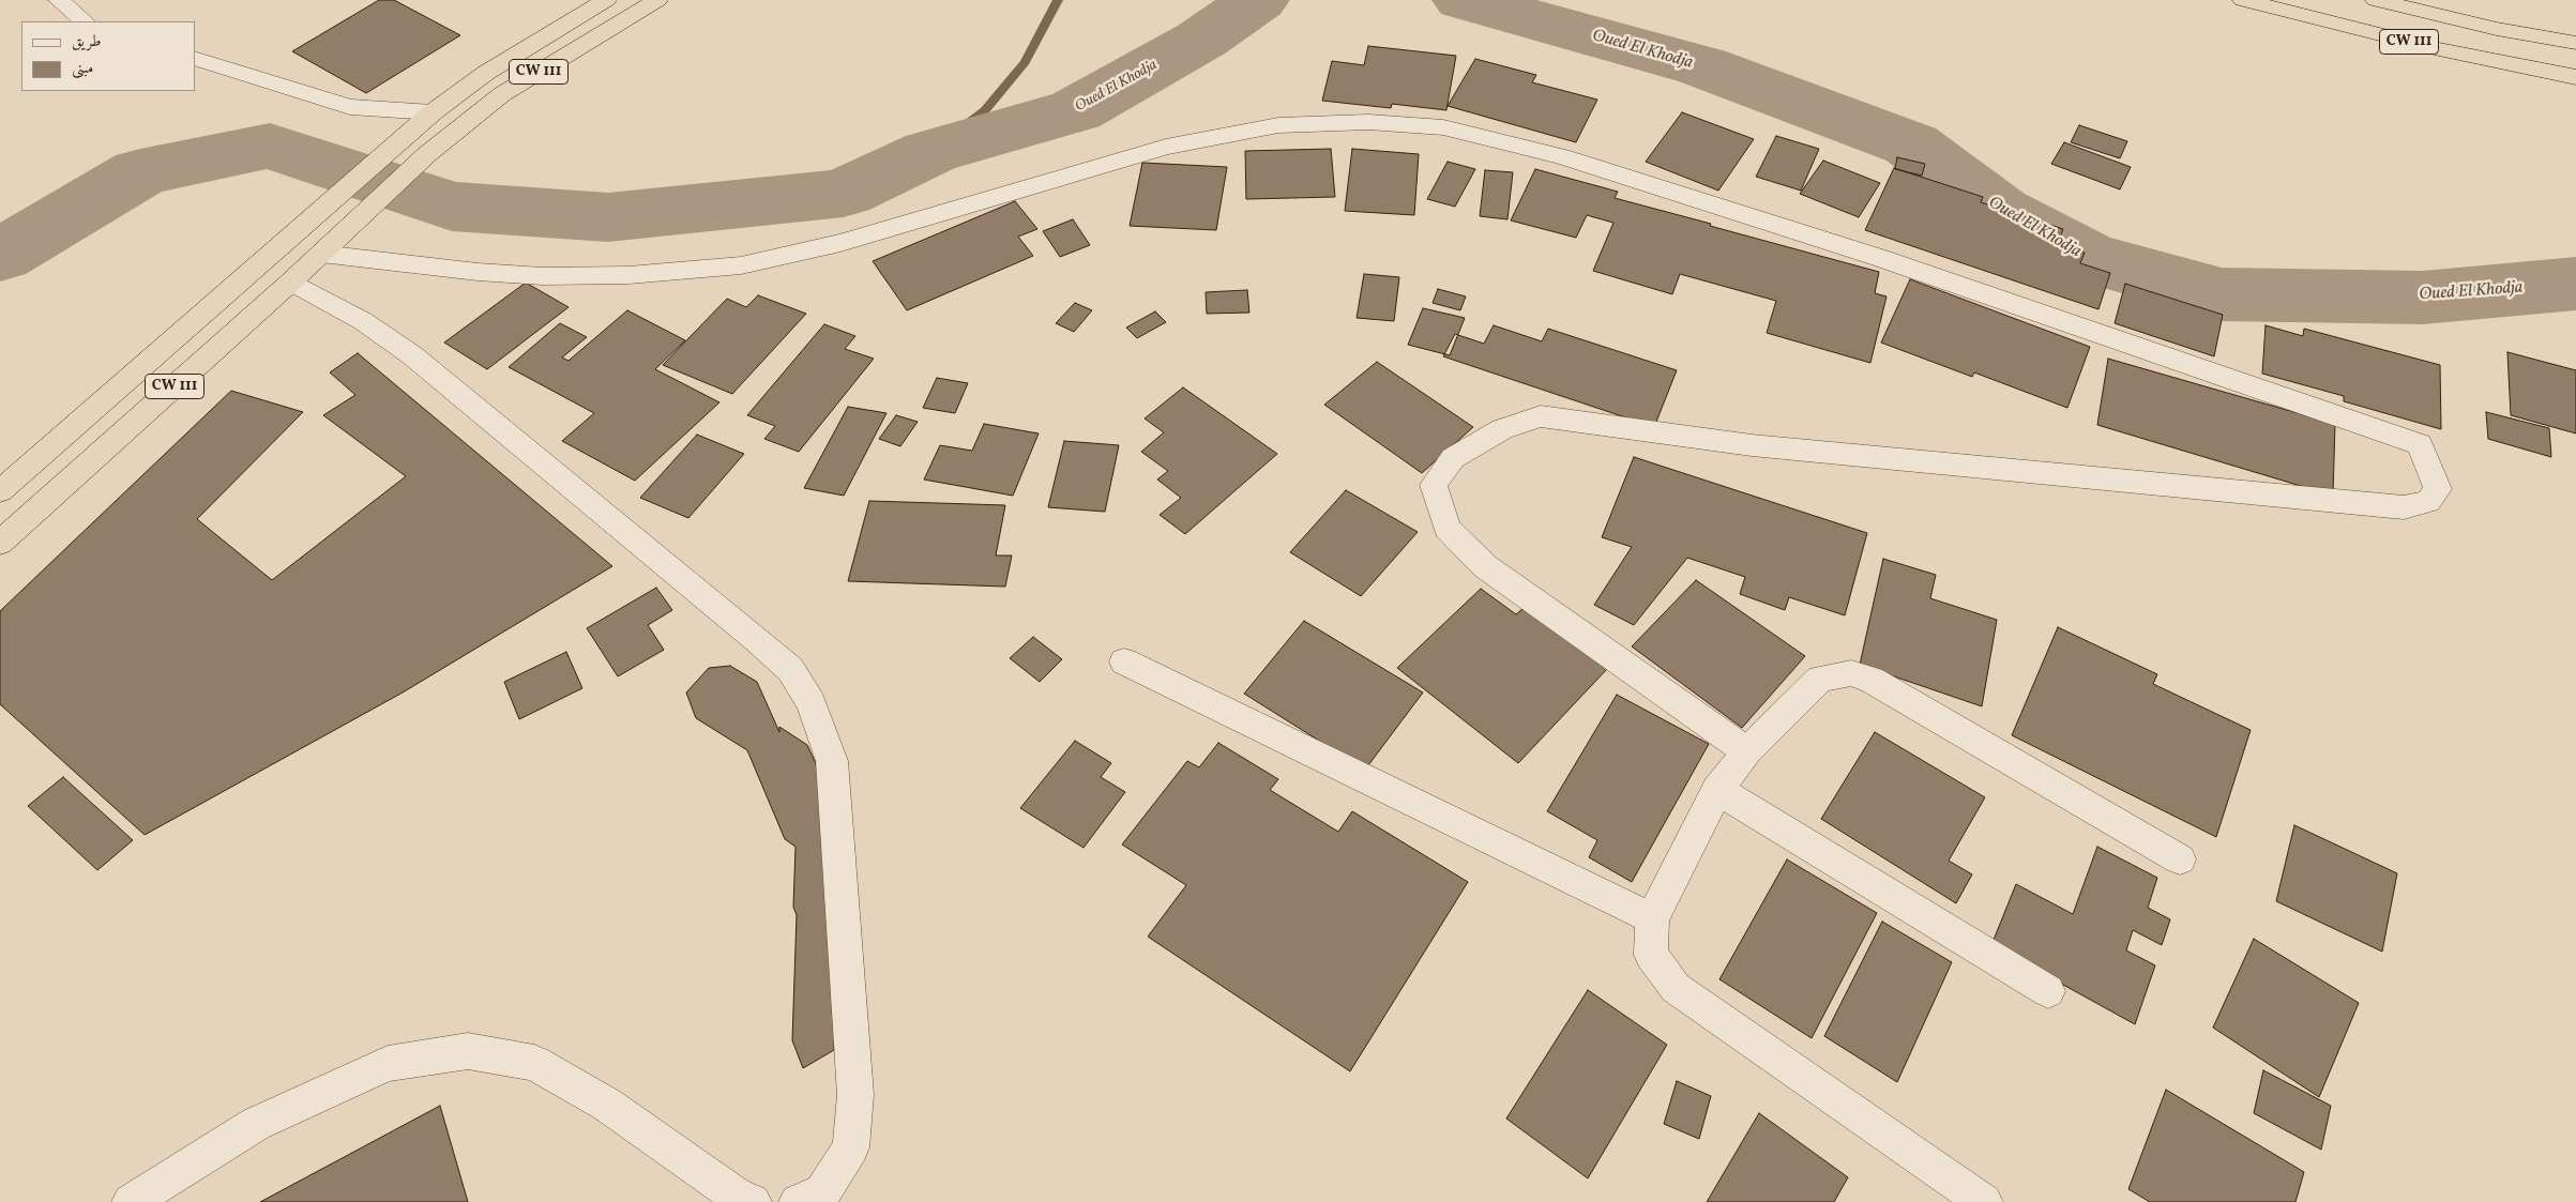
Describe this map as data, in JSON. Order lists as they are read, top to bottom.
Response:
{
  "streets": {
    "highway": ["CW 111"]
  },
  "water": ["Oued El Khodja"],
  "legend": ["طريق", "مبنى"]
}
